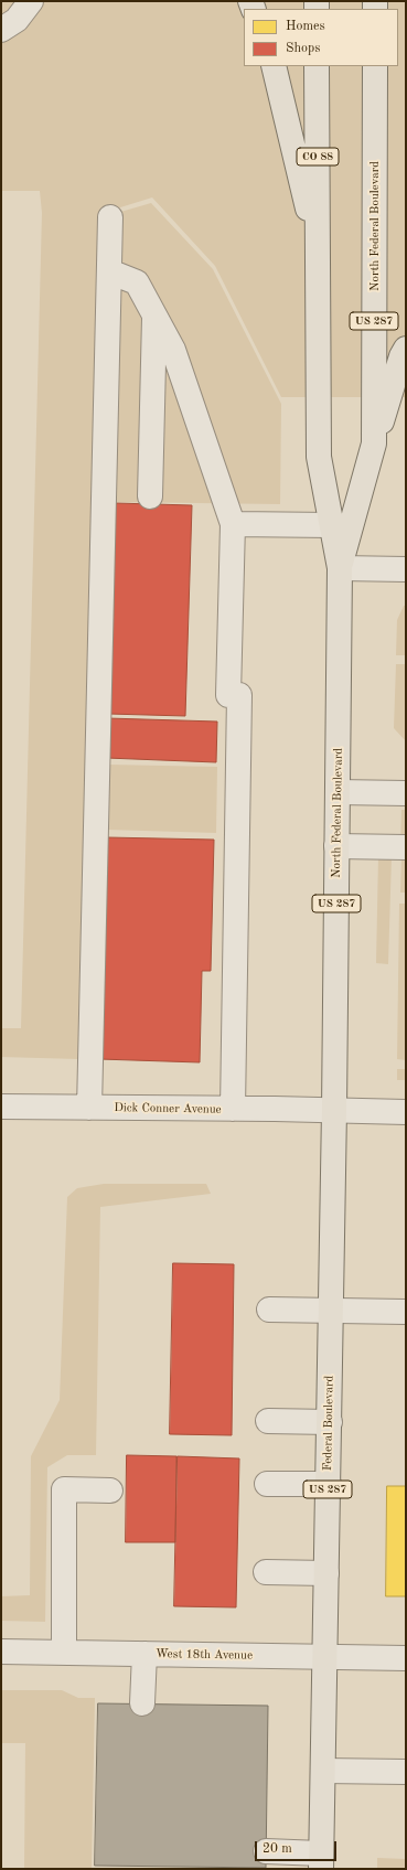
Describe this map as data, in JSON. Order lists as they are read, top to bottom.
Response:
{
  "streets": {
    "main road": [
      "CO 88",
      "North Federal Boulevard",
      "US 287",
      "Federal Boulevard"
    ],
    "street": ["Dick Conner Avenue", "West 18th Avenue"]
  },
  "crossings": [
    ["North Federal Boulevard", "US 287"],
    ["North Federal Boulevard", "Dick Conner Avenue"],
    ["North Federal Boulevard", "Federal Boulevard"],
    ["Dick Conner Avenue", "Federal Boulevard"],
    ["Federal Boulevard", "West 18th Avenue"]
  ],
  "legend": ["Homes", "Shops"],
  "scale_bar": "20 m"
}
